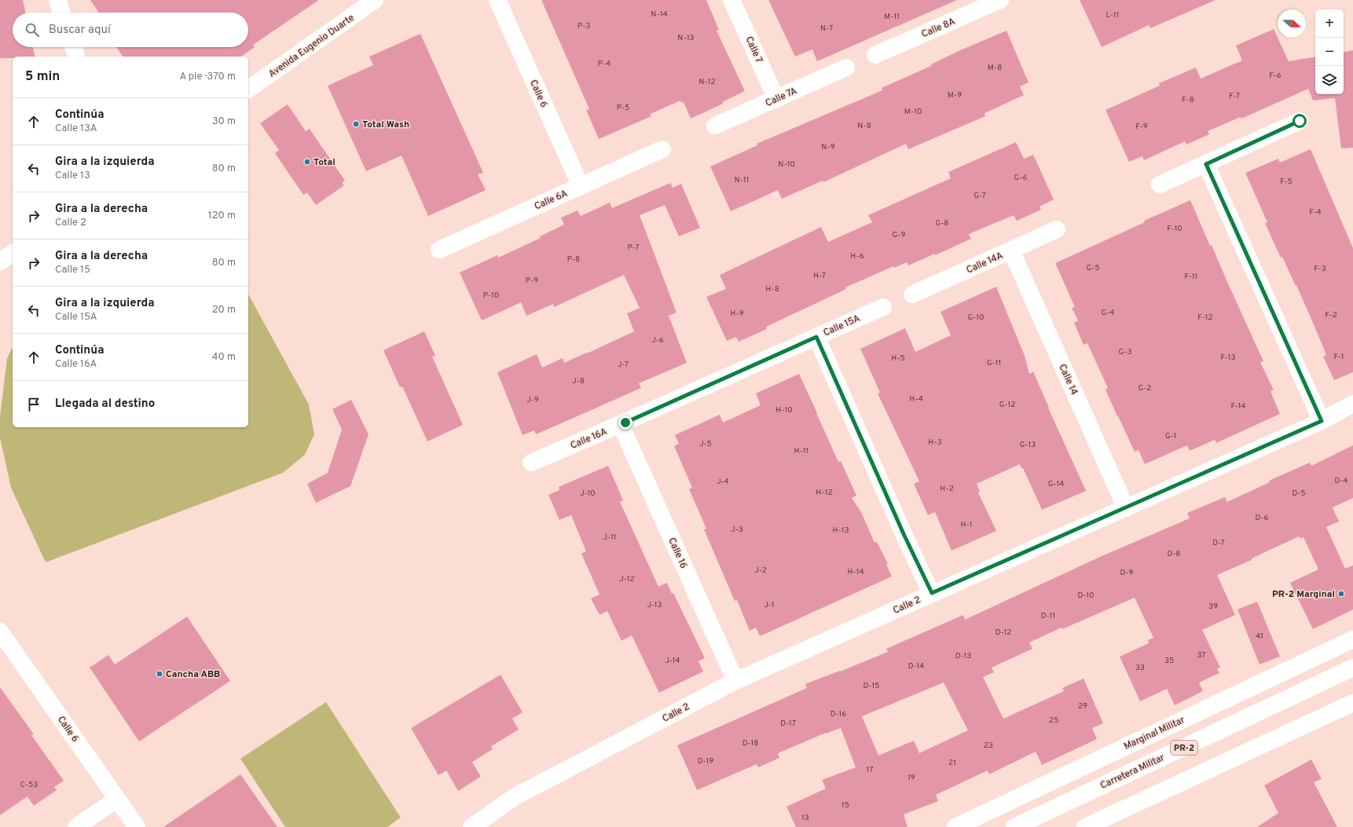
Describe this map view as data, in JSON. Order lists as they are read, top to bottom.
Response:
{
  "streets": {
    "street": [
      "Calle 8A",
      "Avenida Eugenio Duarte",
      "Calle 7",
      "Calle 6",
      "Calle 7A",
      "Calle 6A",
      "Calle 14A",
      "Calle 15A",
      "Calle 14",
      "Calle 16A",
      "Calle 16",
      "Calle 2",
      "Marginal Militar",
      "PR-2",
      "Carretera Militar"
    ]
  },
  "crossings": [
    ["Calle 7", "Calle 7A"],
    ["Calle 6", "Calle 6A"],
    ["Calle 14A", "Calle 14"],
    ["Calle 15A", "Calle 16A"],
    ["Calle 14", "Calle 2"],
    ["Calle 16A", "Calle 16"],
    ["Calle 16", "Calle 2"]
  ],
  "places": [
    "Total Wash",
    "Total",
    "PR-2 Marginal",
    "Cancha ABB"
  ],
  "house_numbers": [
    "N-14",
    "L-11",
    "M-11",
    "P-3",
    "N-7",
    "N-13",
    "P-4",
    "M-8",
    "F-6",
    "N-12",
    "M-9",
    "F-7",
    "F-8",
    "P-5",
    "M-10",
    "N-8",
    "F-9",
    "N-9",
    "N-10",
    "G-6",
    "N-11",
    "F-5",
    "G-7",
    "F-4",
    "G-8",
    "F-10",
    "G-9",
    "P-7",
    "H-6",
    "P-8",
    "G-5",
    "F-3",
    "H-7",
    "F-11",
    "P-9",
    "H-8",
    "P-10",
    "G-4",
    "H-9",
    "F-2",
    "G-10",
    "F-12",
    "J-6",
    "G-3",
    "F-1",
    "F-13",
    "H-5",
    "G-11",
    "J-7",
    "J-8",
    "G-2",
    "H-4",
    "J-9",
    "G-12",
    "F-14",
    "H-10",
    "G-1",
    "H-3",
    "J-5",
    "G-13",
    "H-11",
    "D-4",
    "J-4",
    "G-14",
    "H-2",
    "H-12",
    "J-10",
    "D-5",
    "D-6",
    "H-1",
    "J-3",
    "H-13",
    "J-11",
    "D-7",
    "D-8",
    "J-2",
    "H-14",
    "D-9",
    "J-12",
    "D-10",
    "J-13",
    "J-1",
    "39",
    "D-11",
    "D-12",
    "41",
    "37",
    "D-13",
    "J-14",
    "35",
    "D-14",
    "33",
    "D-15",
    "29",
    "D-16",
    "25",
    "D-17",
    "D-18",
    "23",
    "D-19",
    "21",
    "17",
    "19",
    "C-53",
    "15",
    "13"
  ],
  "north": "right",
  "page": {
    "map_buttons": ["+", "−"],
    "search": "Buscar aquí",
    "heading": ["5 min", "A pie · 370 m"],
    "list": [
      ["Continúa", "Calle 13A", "30 m"],
      ["Gira a la izquierda", "Calle 13", "80 m"],
      ["Gira a la derecha", "Calle 2", "120 m"],
      ["Gira a la derecha", "Calle 15", "80 m"],
      ["Gira a la izquierda", "Calle 15A", "20 m"],
      ["Continúa", "Calle 16A", "40 m"],
      "Llegada al destino"
    ]
  }
}
